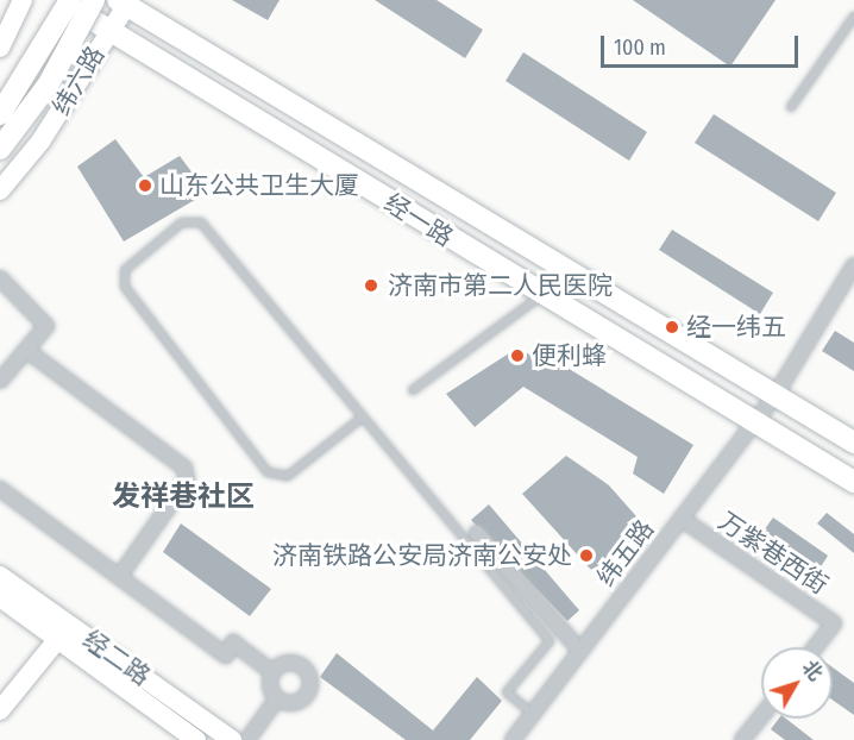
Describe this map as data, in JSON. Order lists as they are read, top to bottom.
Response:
{
  "streets": {
    "main road": ["经一路"],
    "street": [
      "纬六路",
      "纬五路",
      "万紫巷西街",
      "经二路"
    ]
  },
  "crossings": [
    ["纬六路", "经一路"],
    ["经一路", "纬五路"],
    ["纬五路", "万紫巷西街"]
  ],
  "districts": ["发祥巷社区"],
  "places": [
    "山东公共卫生大厦",
    "济南市第二人民医院",
    "经一纬五",
    "便利蜂",
    "济南铁路公安局济南公安处"
  ],
  "scale_bar": "100 m",
  "north": "top right"
}
